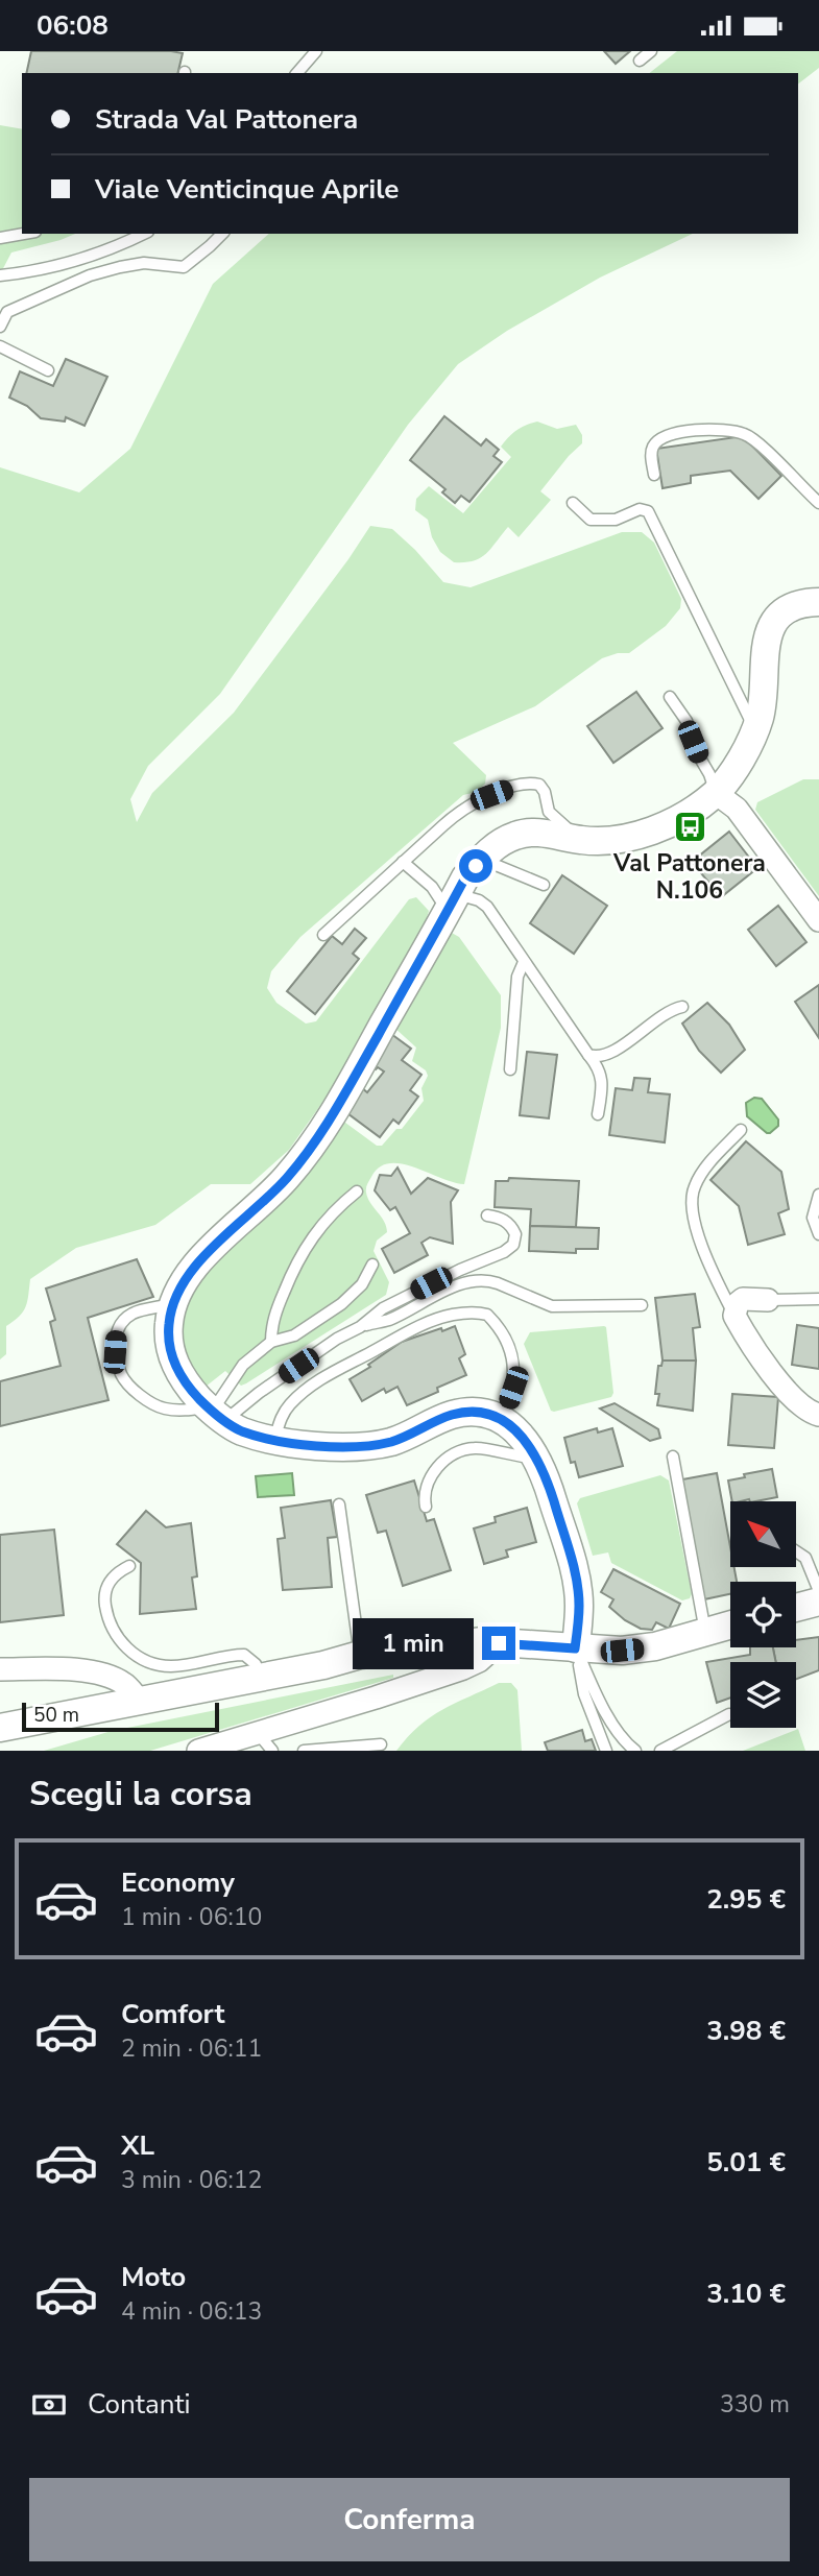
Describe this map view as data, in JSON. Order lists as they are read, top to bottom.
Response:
{
  "places": {
    "bus stop": ["Val Pattonera N.106"]
  },
  "scale_bar": "50 m",
  "north": "top left",
  "page": {
    "status": "06:08",
    "banner": ["Strada Val Pattonera", "Viale Venticinque Aprile"],
    "bubble": "1 min",
    "scale": "50 m",
    "heading": "Scegli la corsa",
    "list": [
      {
        "name": "Economy",
        "note": "1 min · 06:10",
        "value": "2.95 €"
      },
      {
        "name": "Comfort",
        "note": "2 min · 06:11",
        "value": "3.98 €"
      },
      {
        "name": "XL",
        "note": "3 min · 06:12",
        "value": "5.01 €"
      },
      {
        "name": "Moto",
        "note": "4 min · 06:13",
        "value": "3.10 €"
      }
    ],
    "pay": ["Contanti", "330 m"],
    "buttons": "Conferma"
  }
}
